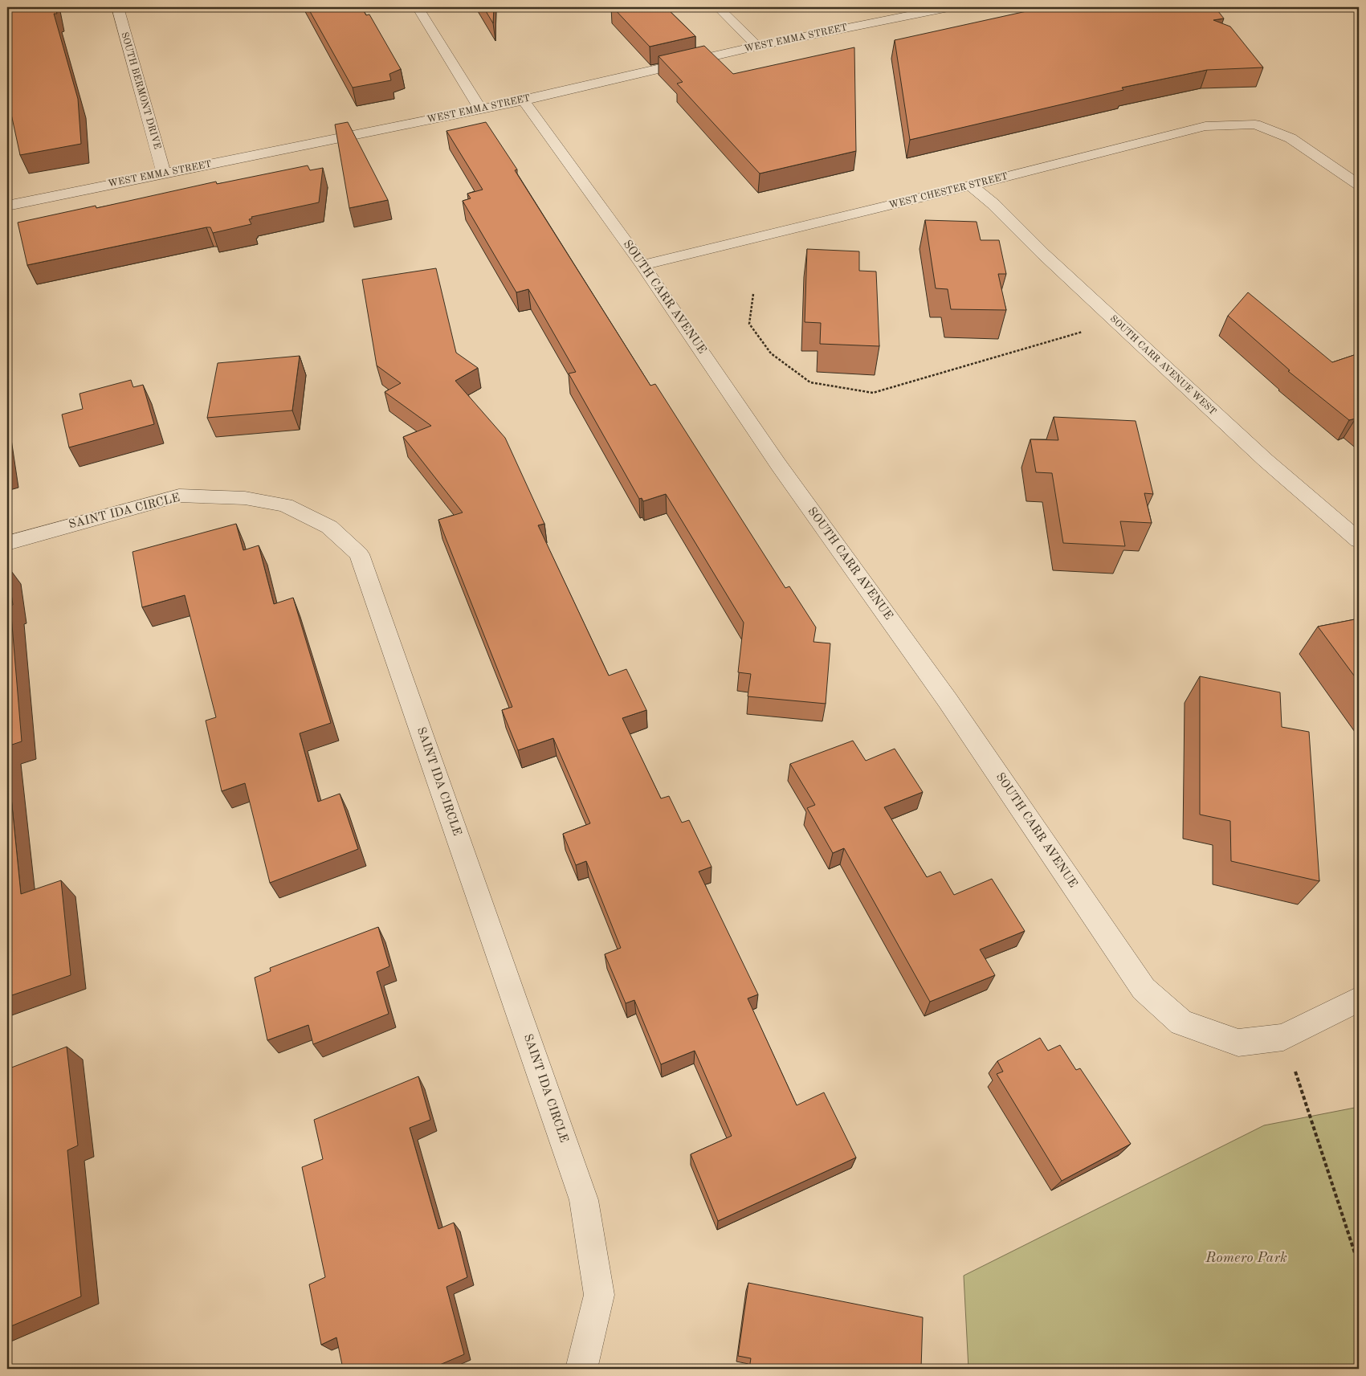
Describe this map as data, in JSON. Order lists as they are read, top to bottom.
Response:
{
  "streets": {
    "street": [
      "WEST EMMA STREET",
      "SOUTH BERMONT DRIVE",
      "WEST CHESTER STREET",
      "SOUTH CARR AVENUE",
      "SOUTH CARR AVENUE WEST",
      "SAINT IDA CIRCLE"
    ]
  },
  "crossings": [
    ["WEST EMMA STREET", "SOUTH BERMONT DRIVE"],
    ["WEST EMMA STREET", "SOUTH CARR AVENUE"],
    ["WEST CHESTER STREET", "SOUTH CARR AVENUE"],
    ["WEST CHESTER STREET", "SOUTH CARR AVENUE WEST"]
  ],
  "parks": ["Romero Park"]
}
